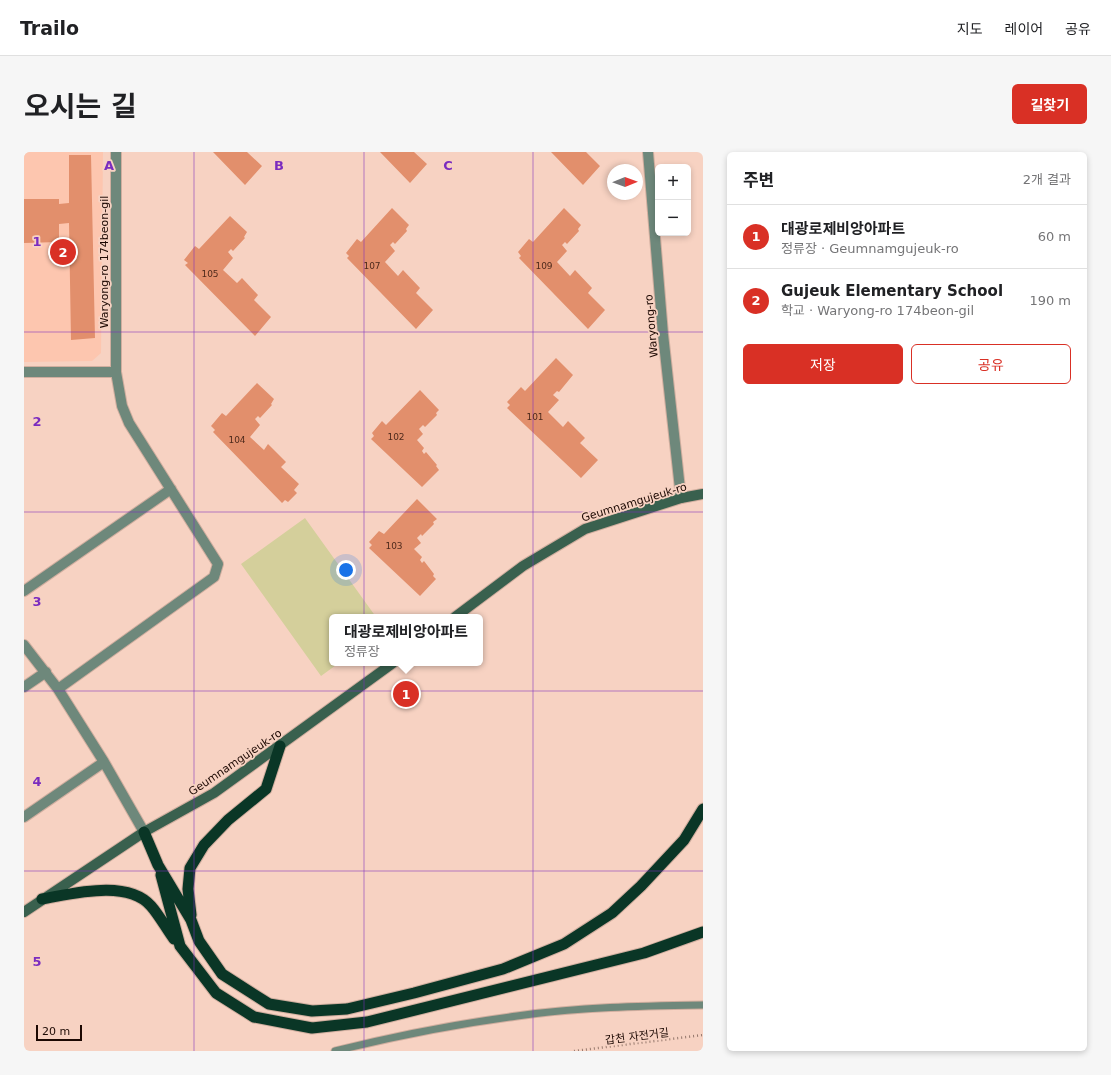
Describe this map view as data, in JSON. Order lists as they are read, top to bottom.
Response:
{
  "streets": {
    "main road": ["Geumnamgujeuk-ro"],
    "street": ["Waryong-ro 174beon-gil", "Waryong-ro"],
    "path": ["갑천 자전거길"]
  },
  "crossings": [
    ["Waryong-ro", "Geumnamgujeuk-ro"]
  ],
  "house_numbers": [
    "107",
    "109",
    "105",
    "101",
    "102",
    "104",
    "103"
  ],
  "scale_bar": "20 m",
  "north": "right",
  "page": {
    "header": "Trailo",
    "nav": ["지도", "레이어", "공유"],
    "title": "오시는 길",
    "buttons": [
      "길찾기",
      ["저장", "공유"]
    ],
    "heading": ["주변", "2개 결과"],
    "map_buttons": ["+", "−"],
    "list": [
      {
        "mark": "1",
        "name": "대광로제비앙아파트",
        "note": "정류장 · Geumnamgujeuk-ro",
        "value": "60 m"
      },
      {
        "mark": "2",
        "name": "Gujeuk Elementary School",
        "note": "학교 · Waryong-ro 174beon-gil",
        "value": "190 m"
      }
    ],
    "pins": ["2", "1"],
    "popup": ["대광로제비앙아파트", "정류장"],
    "scale": "20 m"
  },
  "grid": {
    "columns": ["A", "B", "C"],
    "rows": [
      "1",
      "2",
      "3",
      "4",
      "5"
    ]
  }
}
